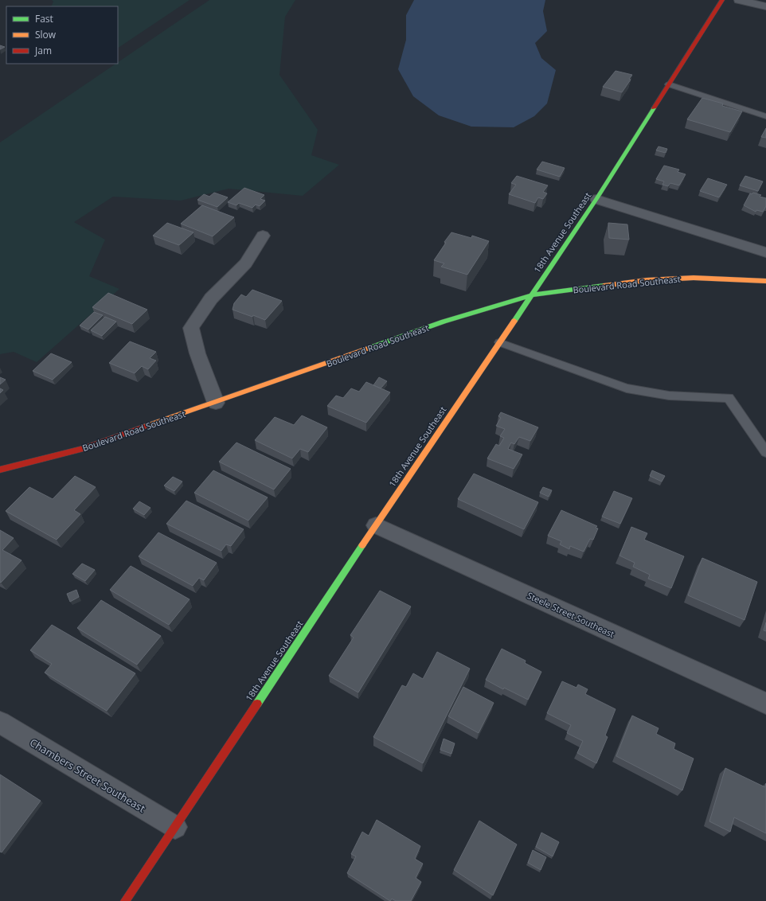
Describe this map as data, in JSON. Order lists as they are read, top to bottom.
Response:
{
  "streets": {
    "street": [
      "18th Avenue Southeast",
      "Boulevard Road Southeast",
      "Steele Street Southeast",
      "Chambers Street Southeast"
    ]
  },
  "crossings": [
    ["18th Avenue Southeast", "Boulevard Road Southeast"],
    ["18th Avenue Southeast", "Steele Street Southeast"],
    ["18th Avenue Southeast", "Chambers Street Southeast"]
  ],
  "legend": ["Fast", "Slow", "Jam"]
}
